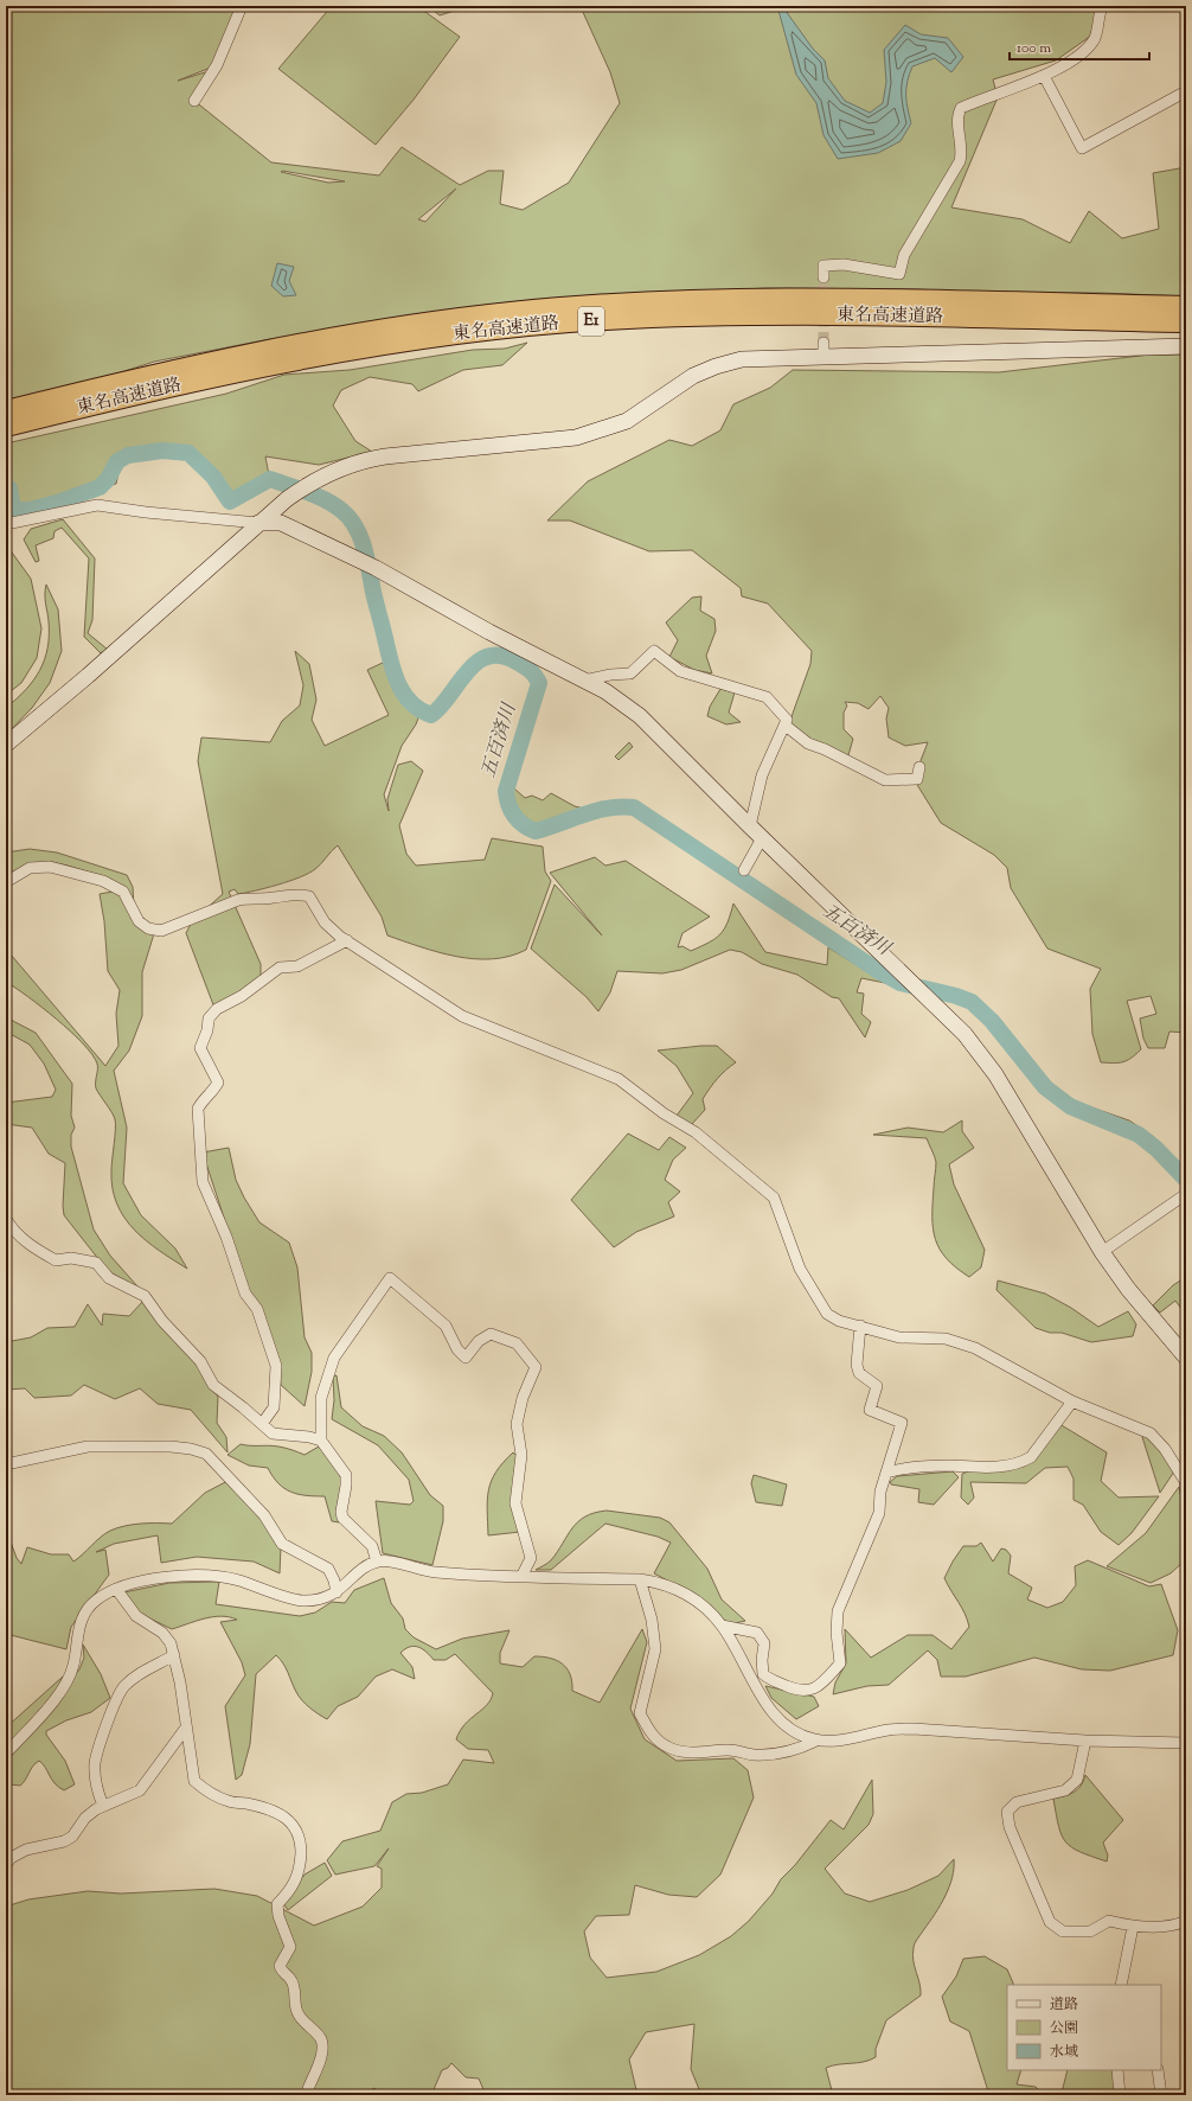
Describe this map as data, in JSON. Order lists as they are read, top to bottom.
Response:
{
  "streets": {
    "highway": ["東名高速道路", "E1"]
  },
  "water": ["五百済川"],
  "legend": ["道路", "公園", "水域"],
  "scale_bar": "100 m"
}
